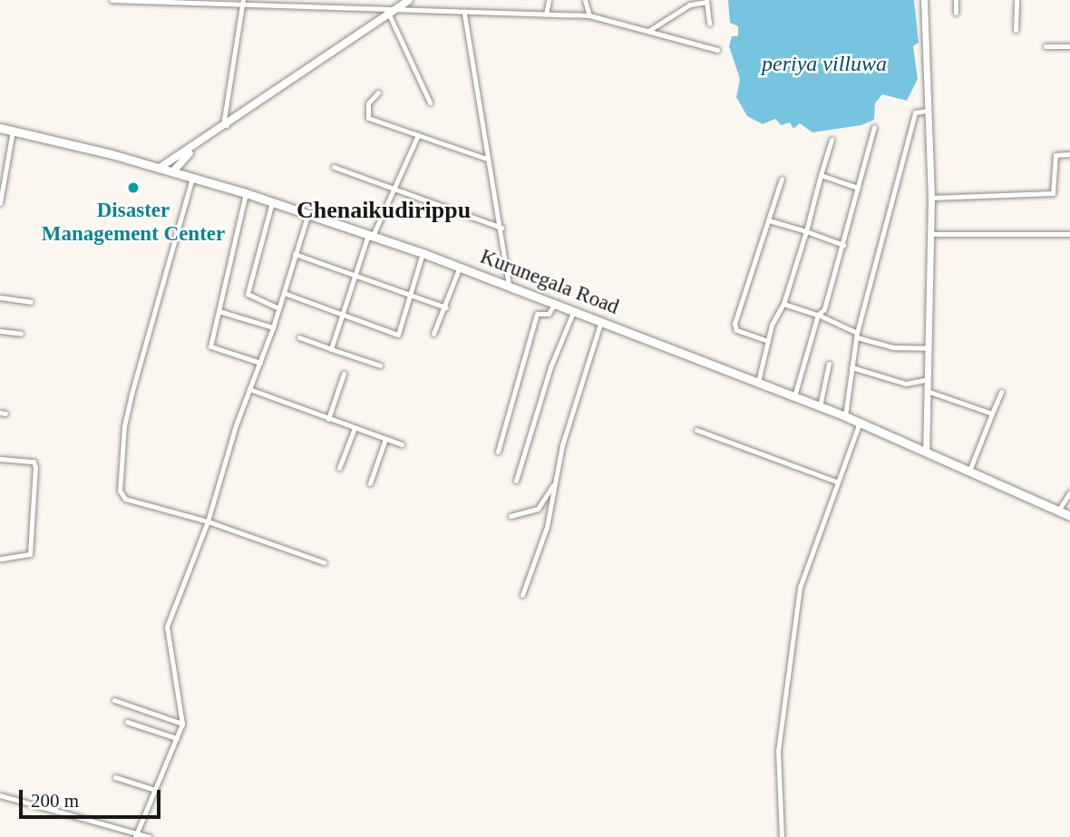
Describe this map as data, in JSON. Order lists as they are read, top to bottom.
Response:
{
  "streets": {
    "highway": ["Kurunegala Road"]
  },
  "districts": ["Chenaikudirippu"],
  "water": ["periya villuwa"],
  "places": ["Disaster Management Center"],
  "scale_bar": "200 m"
}
